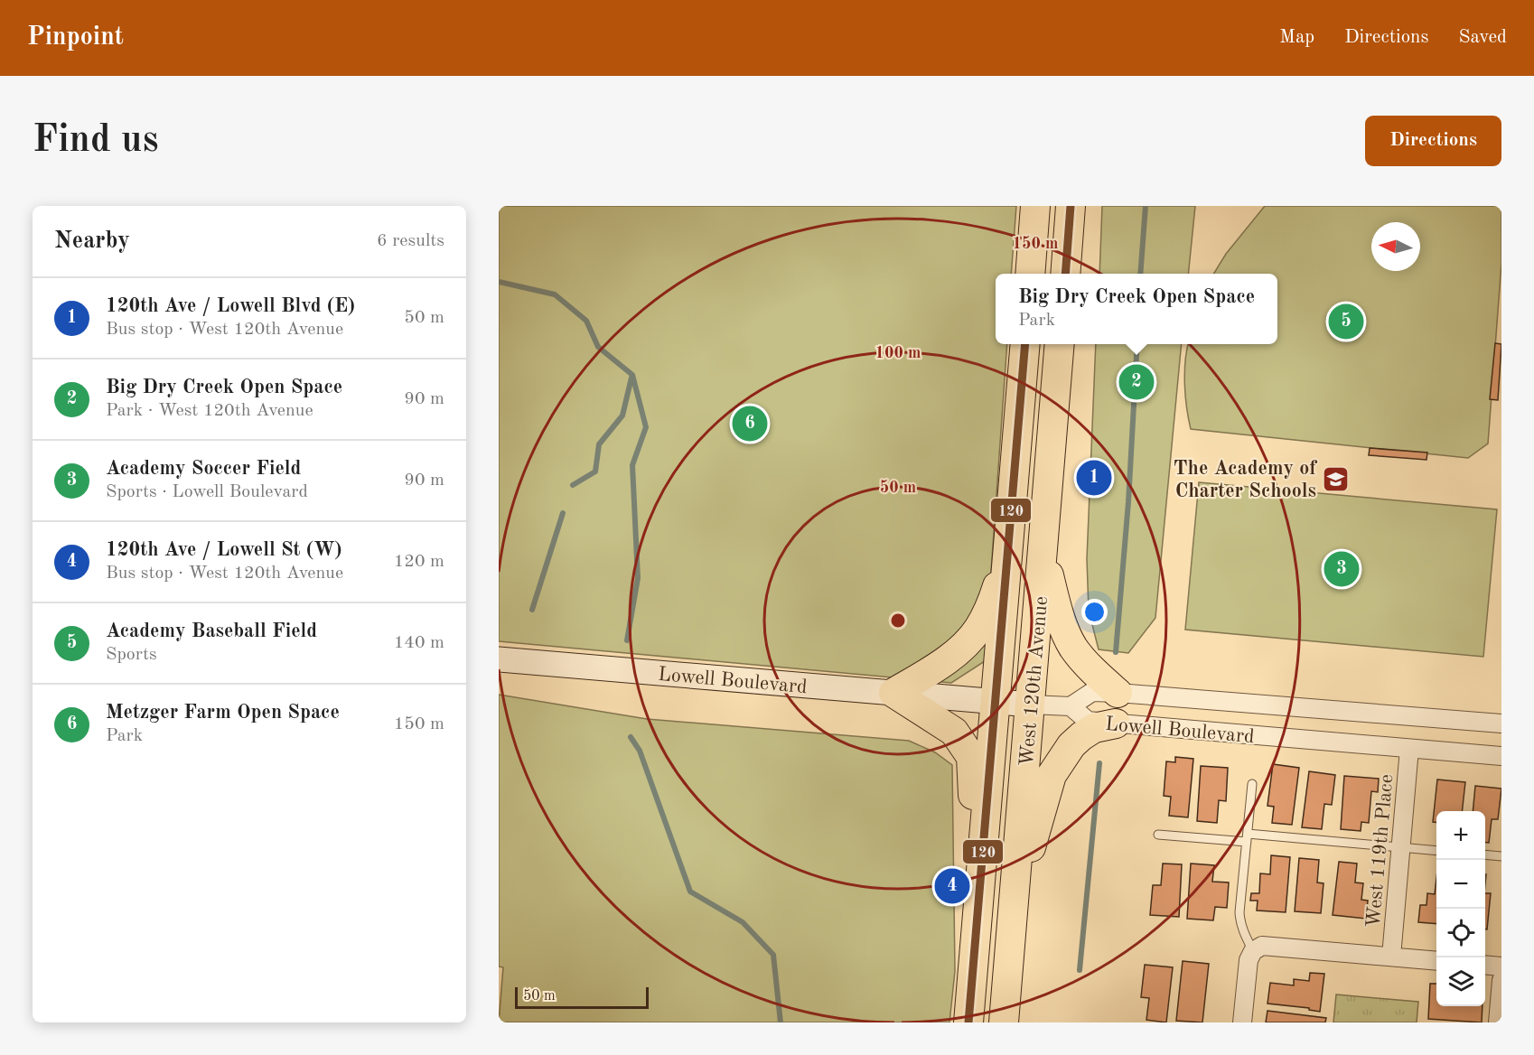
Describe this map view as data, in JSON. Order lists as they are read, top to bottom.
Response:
{
  "streets": {
    "main road": ["Lowell Boulevard", "West 120th Avenue"],
    "street": ["West 119th Place"]
  },
  "crossings": [
    ["Lowell Boulevard", "West 120th Avenue"],
    ["Lowell Boulevard", "West 119th Place"]
  ],
  "places": {
    "school or university": ["The Academy of Charter Schools"]
  },
  "lines": ["transit line 120"],
  "scale_bar": "50 m",
  "north": "left",
  "page": {
    "header": "Pinpoint",
    "nav": ["Map", "Directions", "Saved"],
    "buttons": "Directions",
    "title": "Find us",
    "heading": ["Nearby", "6 results"],
    "popup": ["Big Dry Creek Open Space", "Park"],
    "list": [
      {
        "mark": "1",
        "name": "120th Ave / Lowell Blvd (E)",
        "note": "Bus stop · West 120th Avenue",
        "value": "50 m"
      },
      {
        "mark": "2",
        "name": "Big Dry Creek Open Space",
        "note": "Park · West 120th Avenue",
        "value": "90 m"
      },
      {
        "mark": "3",
        "name": "Academy Soccer Field",
        "note": "Sports · Lowell Boulevard",
        "value": "90 m"
      },
      {
        "mark": "4",
        "name": "120th Ave / Lowell St (W)",
        "note": "Bus stop · West 120th Avenue",
        "value": "120 m"
      },
      {
        "mark": "5",
        "name": "Academy Baseball Field",
        "note": "Sports",
        "value": "140 m"
      },
      {
        "mark": "6",
        "name": "Metzger Farm Open Space",
        "note": "Park",
        "value": "150 m"
      }
    ],
    "pins": [
      "5",
      "2",
      "6",
      "1",
      "3",
      "4"
    ],
    "map_buttons": ["+", "−"],
    "scale": "50 m"
  },
  "rings": ["150 m", "100 m", "50 m"]
}
